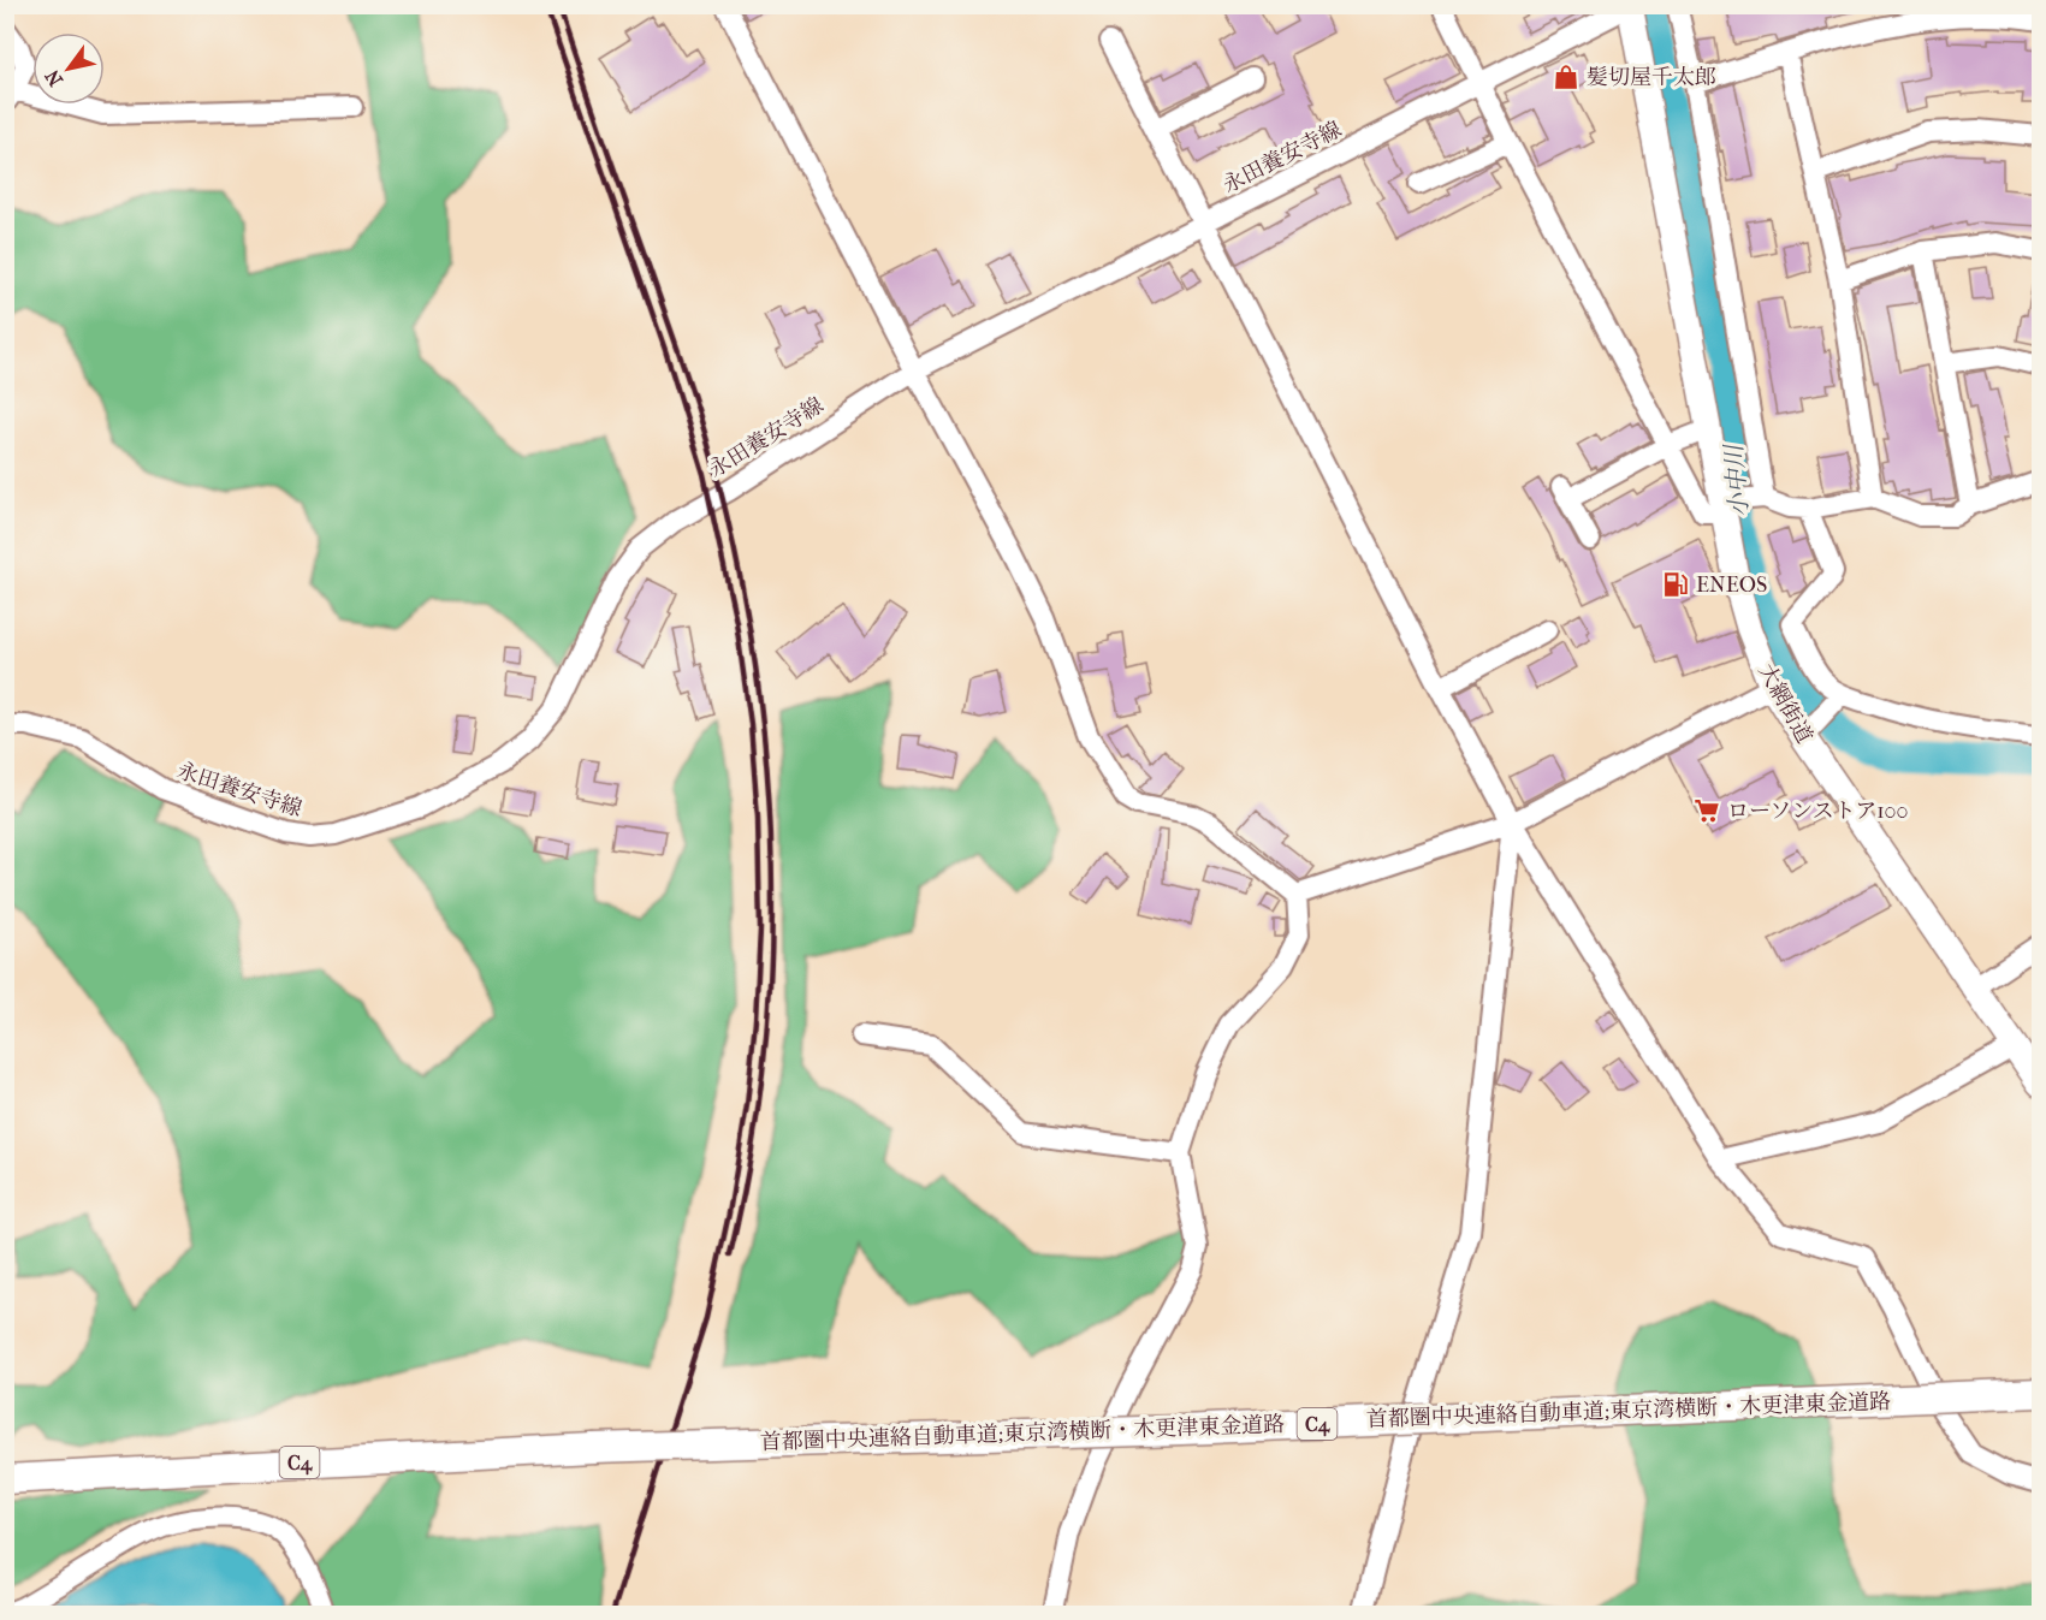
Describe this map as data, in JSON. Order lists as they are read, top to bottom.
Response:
{
  "streets": {
    "highway": ["首都圏中央連絡自動車道;東京湾横断・木更津東金道路", "C4"],
    "main road": ["大網街道"],
    "street": ["永田養安寺線"]
  },
  "crossings": [
    ["永田養安寺線", "大網街道"]
  ],
  "water": ["小中川"],
  "places": {
    "shop": ["髪切屋千太郎"],
    "fuel station": ["ENEOS"],
    "supermarket": ["ローソンストア100"]
  },
  "north": "bottom left"
}
